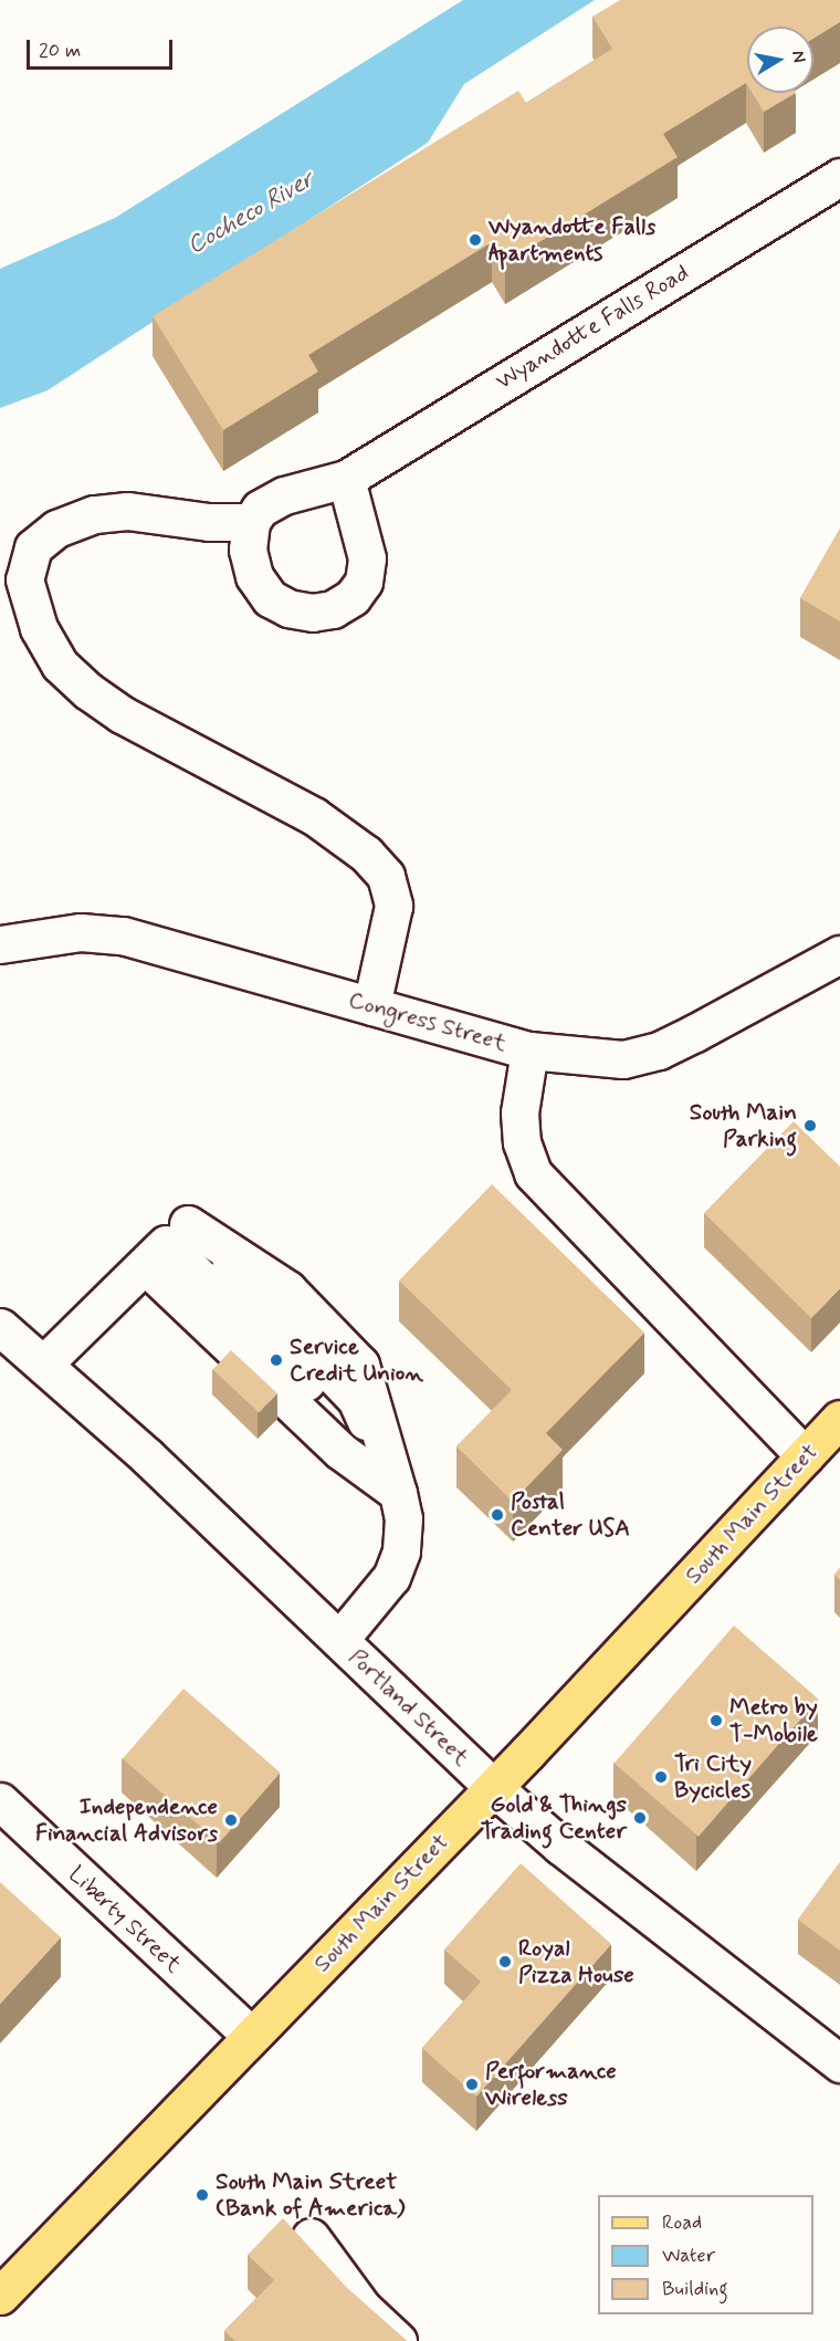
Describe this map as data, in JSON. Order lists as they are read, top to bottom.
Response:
{
  "streets": {
    "main road": ["South Main Street"],
    "street": [
      "Wyandotte Falls Road",
      "Congress Street",
      "Portland Street",
      "Liberty Street"
    ]
  },
  "crossings": [
    ["South Main Street", "Portland Street"],
    ["South Main Street", "Liberty Street"]
  ],
  "water": ["Cocheco River"],
  "places": [
    "Wyandotte Falls Apartments",
    "South Main Parking",
    "Service Credit Union",
    "Postal Center USA",
    "Metro by T-Mobile",
    "Tri City Bycicles",
    "Gold & Things Trading Center",
    "Independence Financial Advisors",
    "Royal Pizza House",
    "Performance Wireless",
    "South Main Street (Bank of America)"
  ],
  "legend": ["Road", "Water", "Building"],
  "scale_bar": "20 m",
  "north": "right"
}
